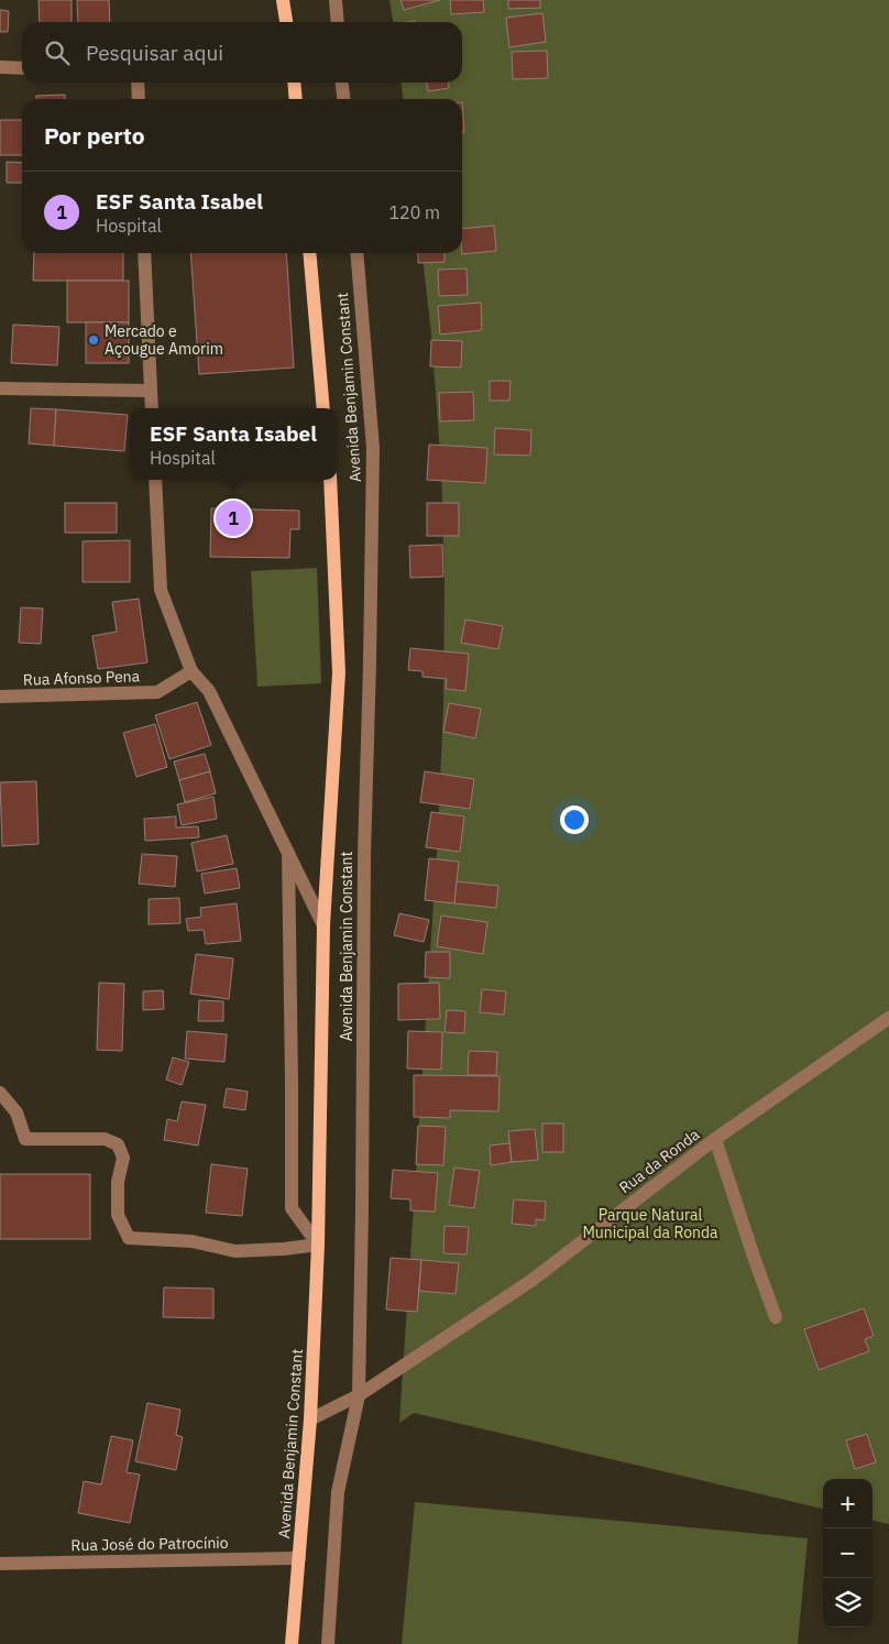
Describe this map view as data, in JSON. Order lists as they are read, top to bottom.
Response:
{
  "streets": {
    "main road": ["Avenida Benjamin Constant"],
    "street": ["Rua Afonso Pena", "Rua da Ronda", "Rua José do Patrocínio"]
  },
  "crossings": [
    ["Avenida Benjamin Constant", "Rua Afonso Pena"],
    ["Avenida Benjamin Constant", "Rua da Ronda"],
    ["Avenida Benjamin Constant", "Rua José do Patrocínio"]
  ],
  "parks": ["Parque Natural Municipal da Ronda"],
  "places": ["Mercado e Açougue Amorim"],
  "page": {
    "search": "Pesquisar aqui",
    "heading": "Por perto",
    "list": [
      {
        "mark": "1",
        "name": "ESF Santa Isabel",
        "note": "Hospital",
        "value": "120 m"
      }
    ],
    "popup": ["ESF Santa Isabel", "Hospital"],
    "pins": "1",
    "map_buttons": ["+", "−"]
  }
}
